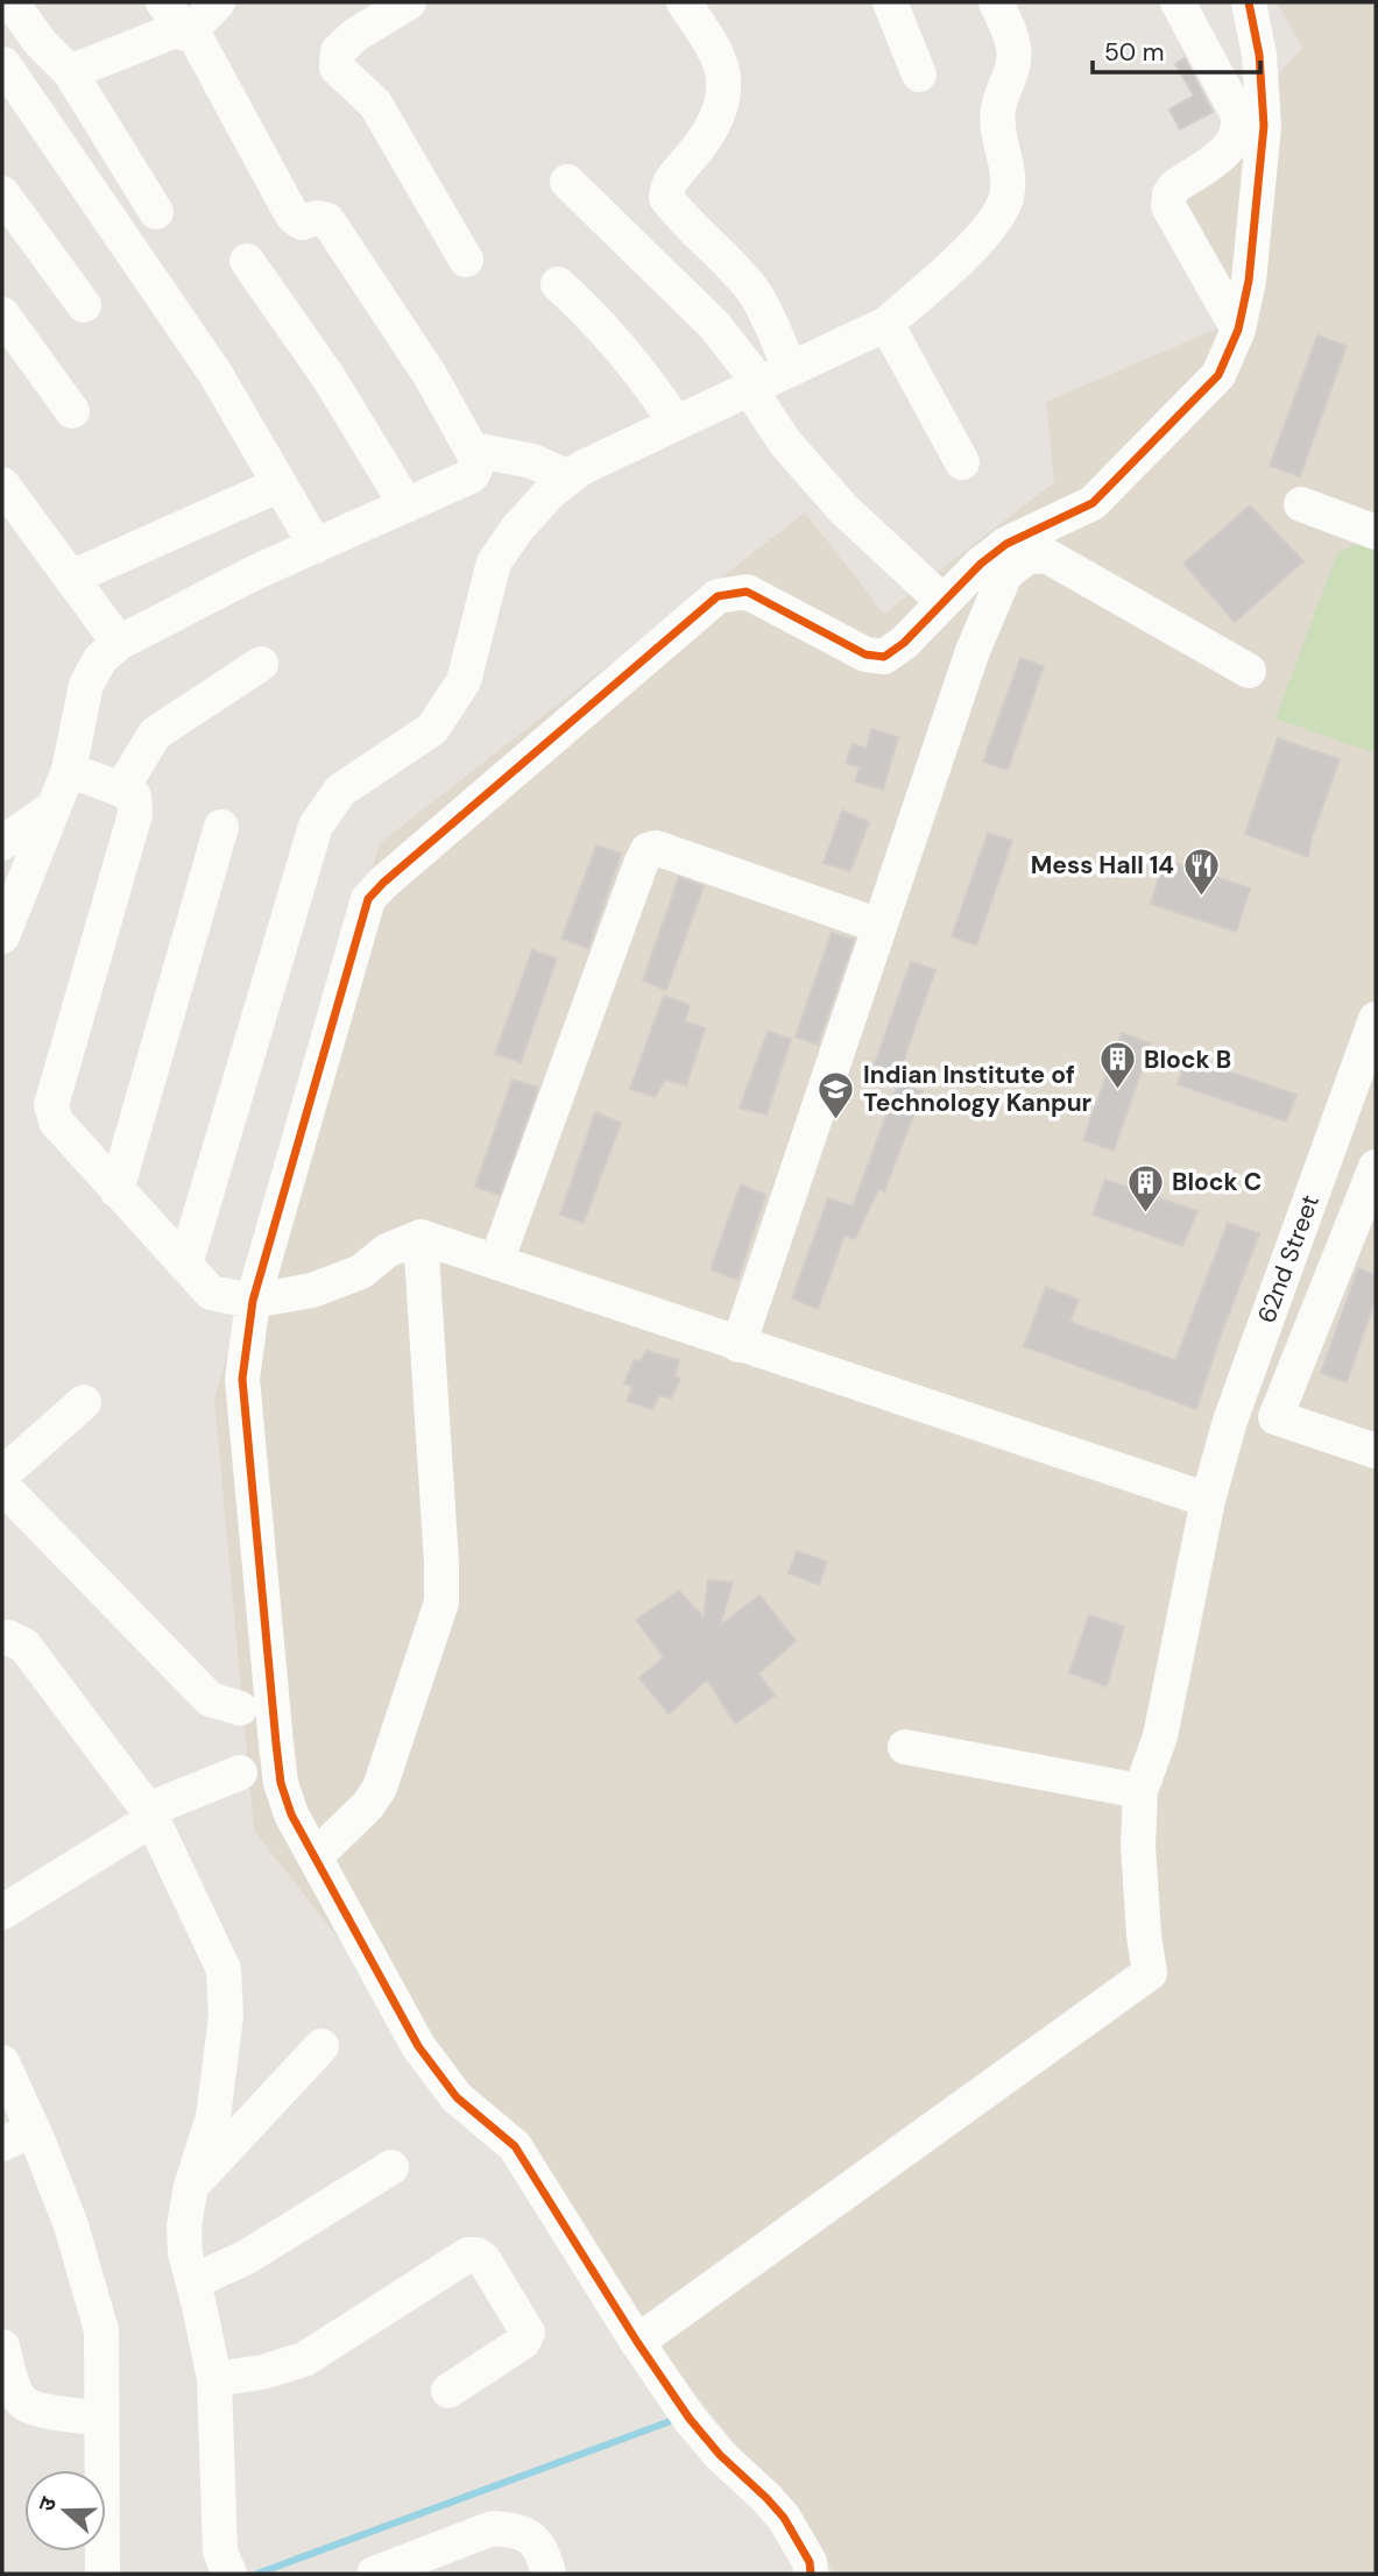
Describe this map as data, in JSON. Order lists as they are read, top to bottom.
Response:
{
  "streets": {
    "street": ["62nd Street"]
  },
  "places": {
    "restaurant": ["Mess Hall 14"],
    "building": ["Block B", "Block C"],
    "school or university": ["Indian Institute of Technology Kanpur"]
  },
  "scale_bar": "50 m",
  "north": "left"
}
